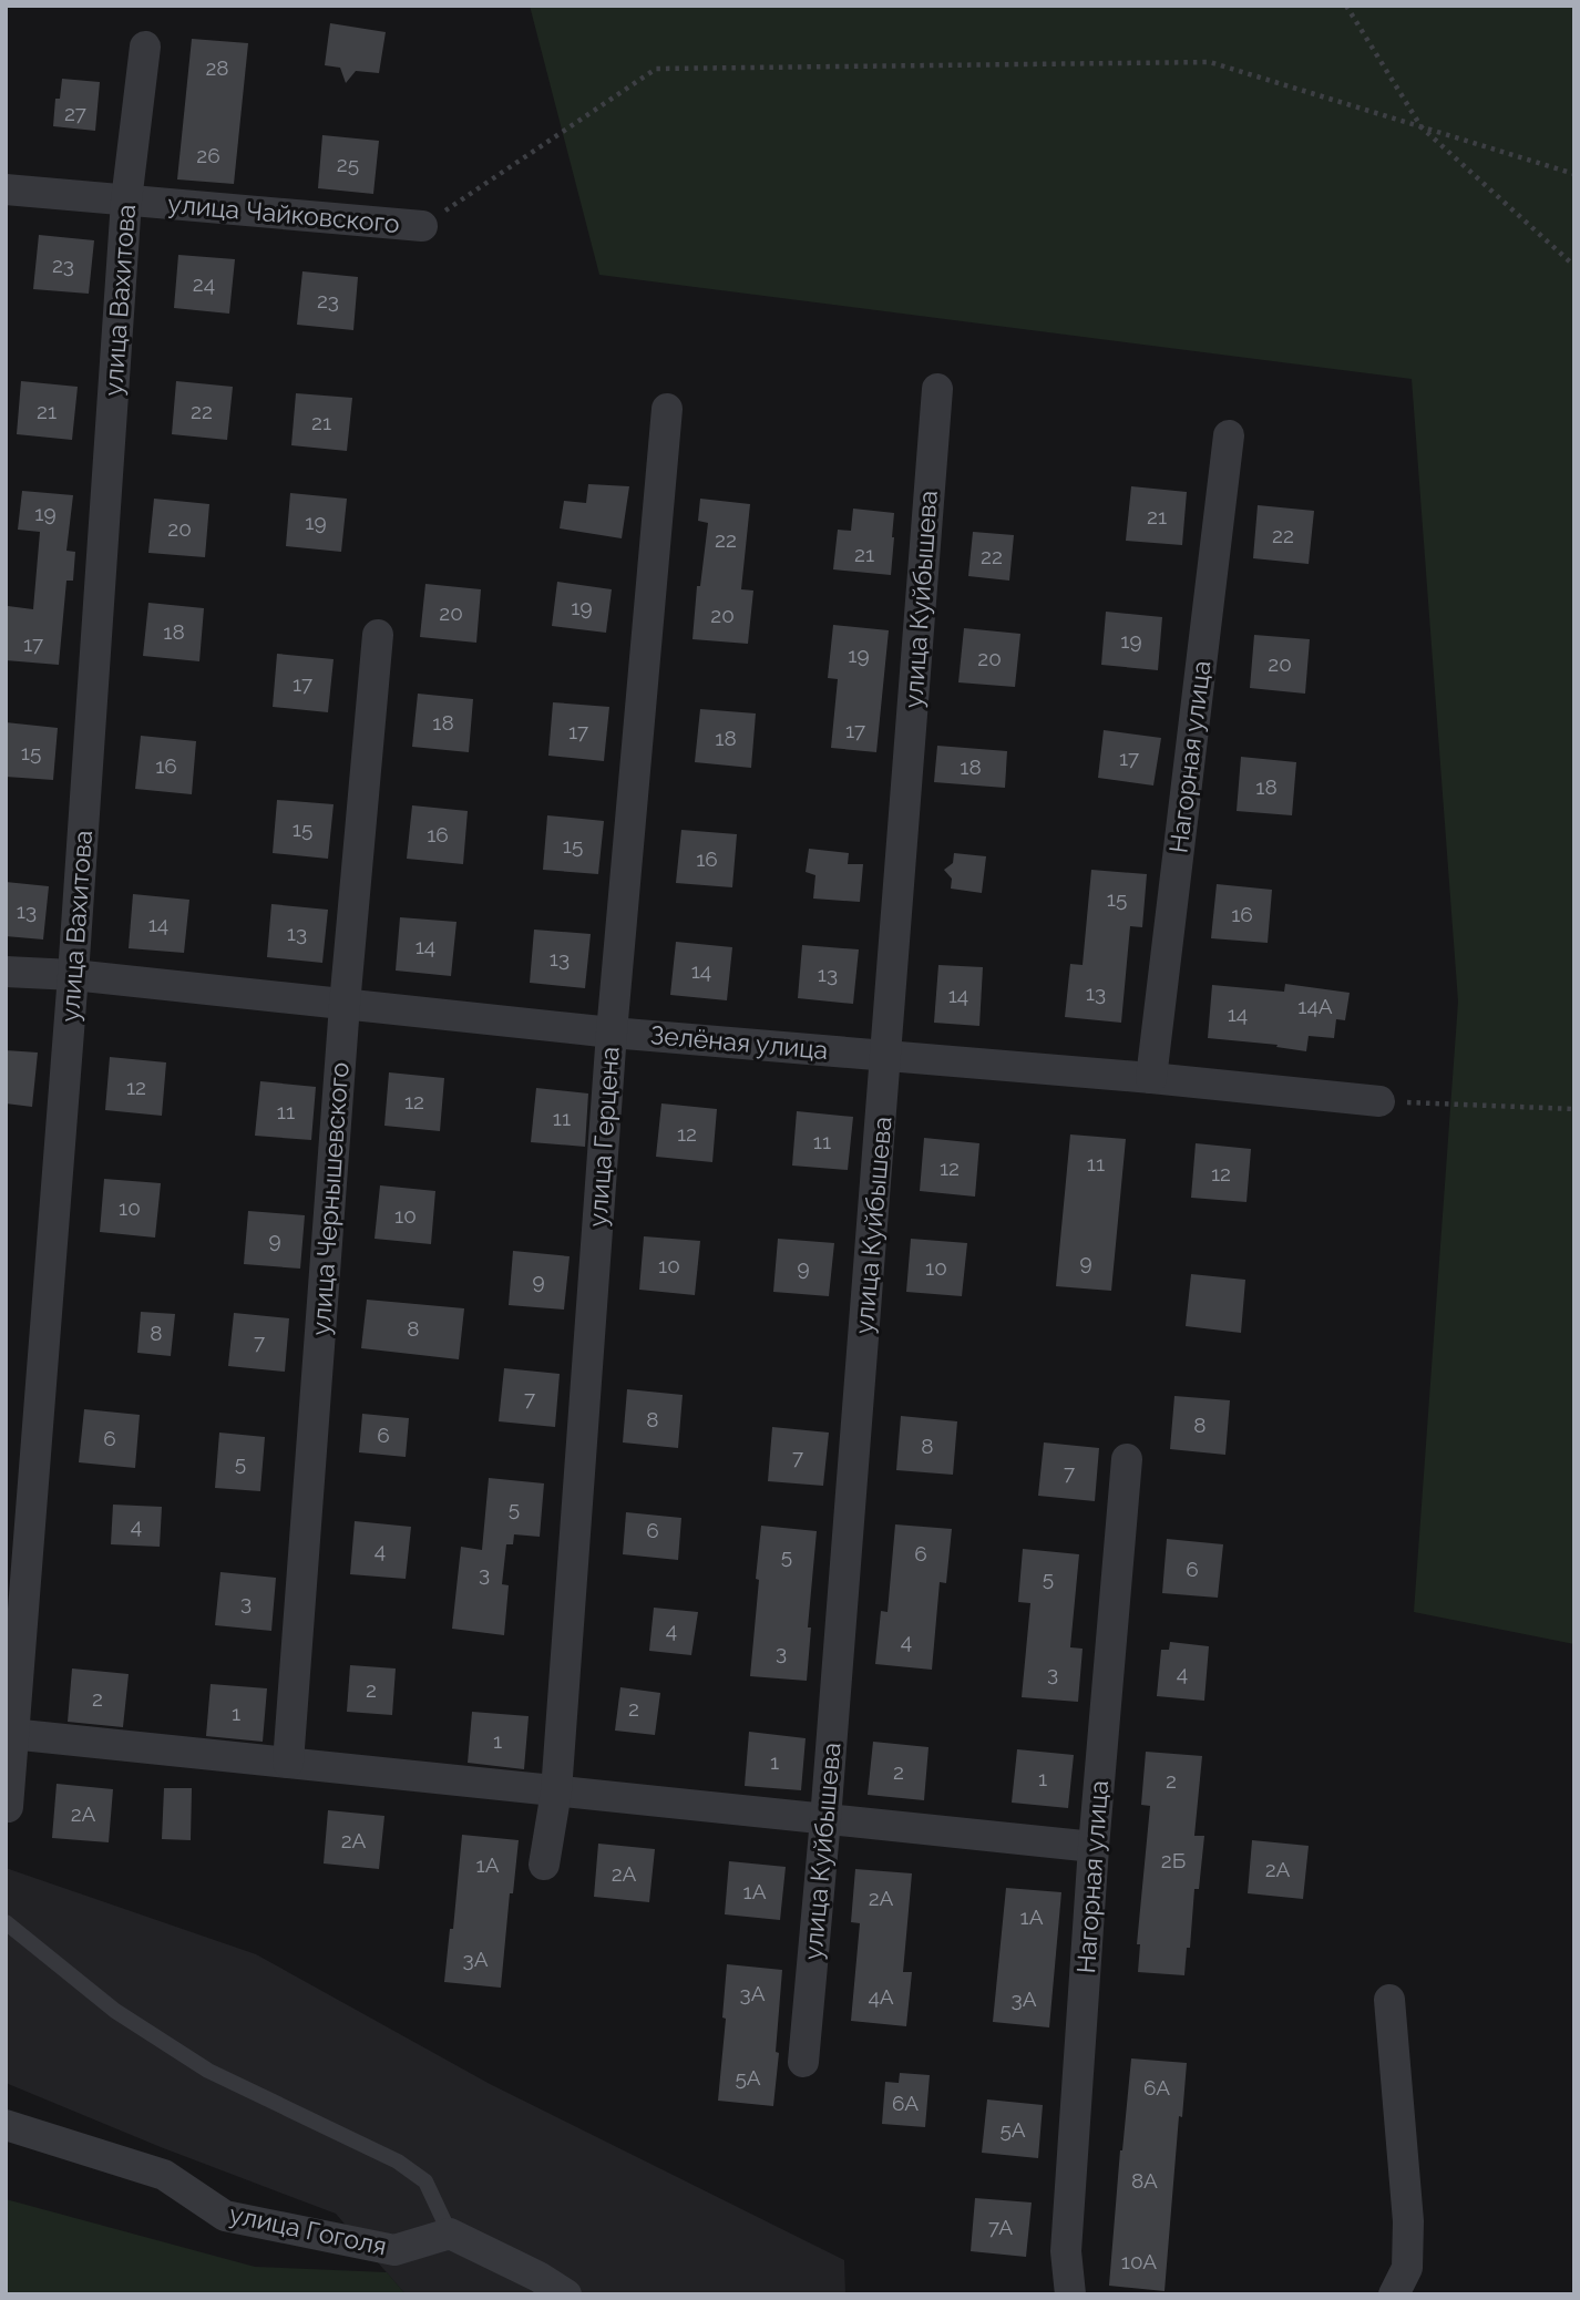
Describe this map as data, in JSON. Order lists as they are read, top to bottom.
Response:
{
  "streets": {
    "street": [
      "улица Чайковского",
      "улица Вахитова",
      "улица Куйбышева",
      "Нагорная улица",
      "Зелёная улица",
      "улица Герцена",
      "улица Чернышевского",
      "улица Гоголя"
    ]
  },
  "crossings": [
    ["улица Чайковского", "улица Вахитова"],
    ["улица Вахитова", "Зелёная улица"],
    ["улица Куйбышева", "Зелёная улица"],
    ["Нагорная улица", "Зелёная улица"],
    ["Зелёная улица", "улица Герцена"],
    ["Зелёная улица", "улица Чернышевского"]
  ],
  "house_numbers": [
    "28",
    "27",
    "26",
    "25",
    "23",
    "24",
    "23",
    "21",
    "22",
    "21",
    "19",
    "21",
    "19",
    "20",
    "22",
    "22",
    "21",
    "22",
    "19",
    "20",
    "20",
    "18",
    "19",
    "17",
    "19",
    "20",
    "20",
    "17",
    "18",
    "17",
    "17",
    "18",
    "15",
    "17",
    "16",
    "18",
    "18",
    "15",
    "16",
    "15",
    "16",
    "15",
    "13",
    "16",
    "14",
    "13",
    "14",
    "13",
    "14",
    "13",
    "13",
    "14",
    "14А",
    "14",
    "12",
    "12",
    "11",
    "11",
    "12",
    "11",
    "11",
    "12",
    "12",
    "10",
    "10",
    "9",
    "9",
    "10",
    "9",
    "10",
    "9",
    "8",
    "8",
    "7",
    "7",
    "8",
    "8",
    "6",
    "6",
    "8",
    "7",
    "5",
    "7",
    "5",
    "4",
    "6",
    "4",
    "6",
    "5",
    "6",
    "3",
    "5",
    "3",
    "4",
    "4",
    "3",
    "3",
    "4",
    "2",
    "2",
    "2",
    "1",
    "1",
    "1",
    "2",
    "1",
    "2",
    "2А",
    "2А",
    "2Б",
    "1А",
    "2А",
    "2А",
    "1А",
    "2А",
    "1А",
    "3А",
    "3А",
    "4А",
    "3А",
    "5А",
    "6А",
    "6А",
    "5А",
    "8А",
    "7А",
    "10А"
  ]
}
